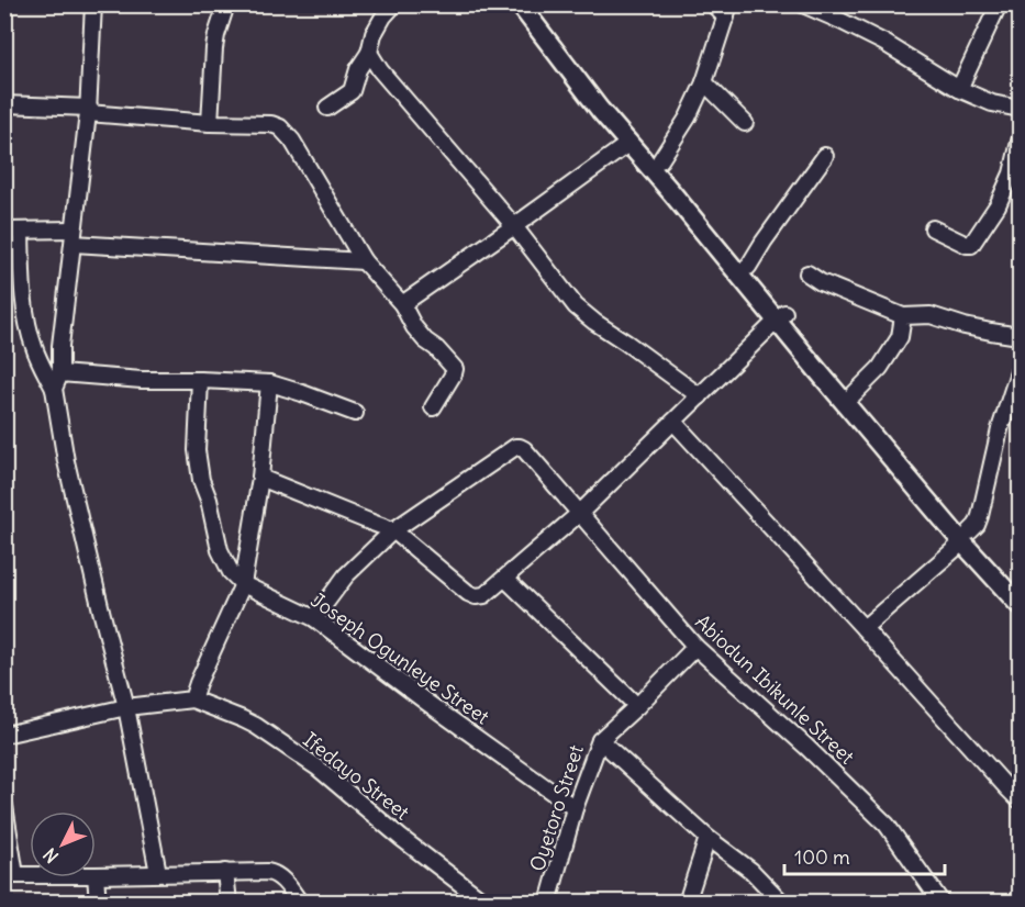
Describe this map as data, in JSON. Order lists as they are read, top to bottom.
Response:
{
  "streets": {
    "street": [
      "Joseph Ogunleye Street",
      "Abiodun Ibikunle Street",
      "Ifedayo Street",
      "Oyetoro Street"
    ]
  },
  "crossings": [
    ["Joseph Ogunleye Street", "Oyetoro Street"],
    ["Abiodun Ibikunle Street", "Oyetoro Street"]
  ],
  "scale_bar": "100 m",
  "north": "bottom left"
}
